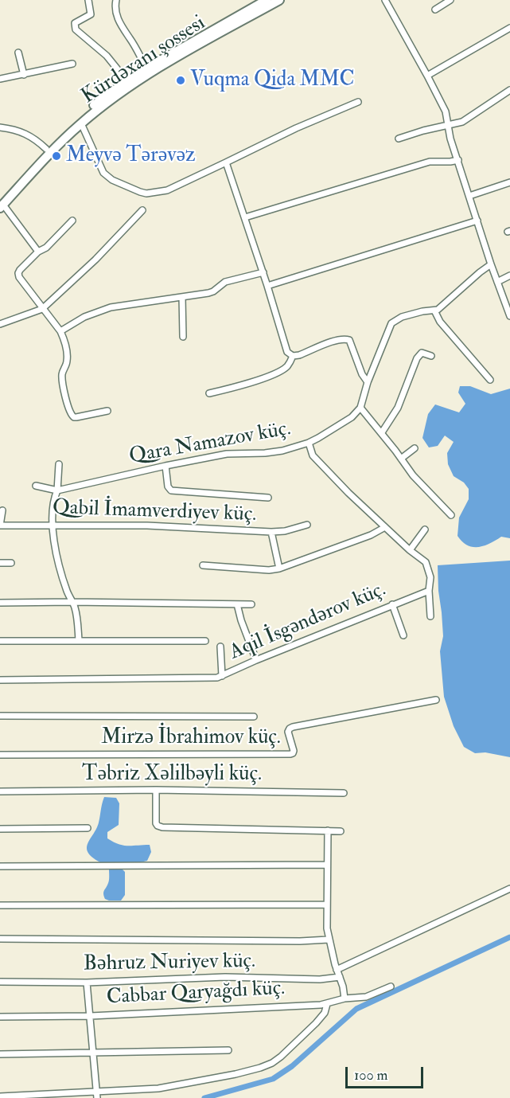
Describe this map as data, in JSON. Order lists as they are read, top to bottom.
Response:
{
  "streets": {
    "main road": ["Kürdəxanı şossesi"],
    "street": [
      "Qara Namazov küç.",
      "Qabil İmamverdiyev küç.",
      "Aqil İsgəndərov küç.",
      "Mirzə İbrahimov küç.",
      "Təbriz Xəlilbəyli küç.",
      "Bəhruz Nuriyev küç.",
      "Cabbar Qaryağdı küç."
    ]
  },
  "places": ["Vuqma Qida MMC", "Meyvə Tərəvəz"],
  "scale_bar": "100 m"
}
